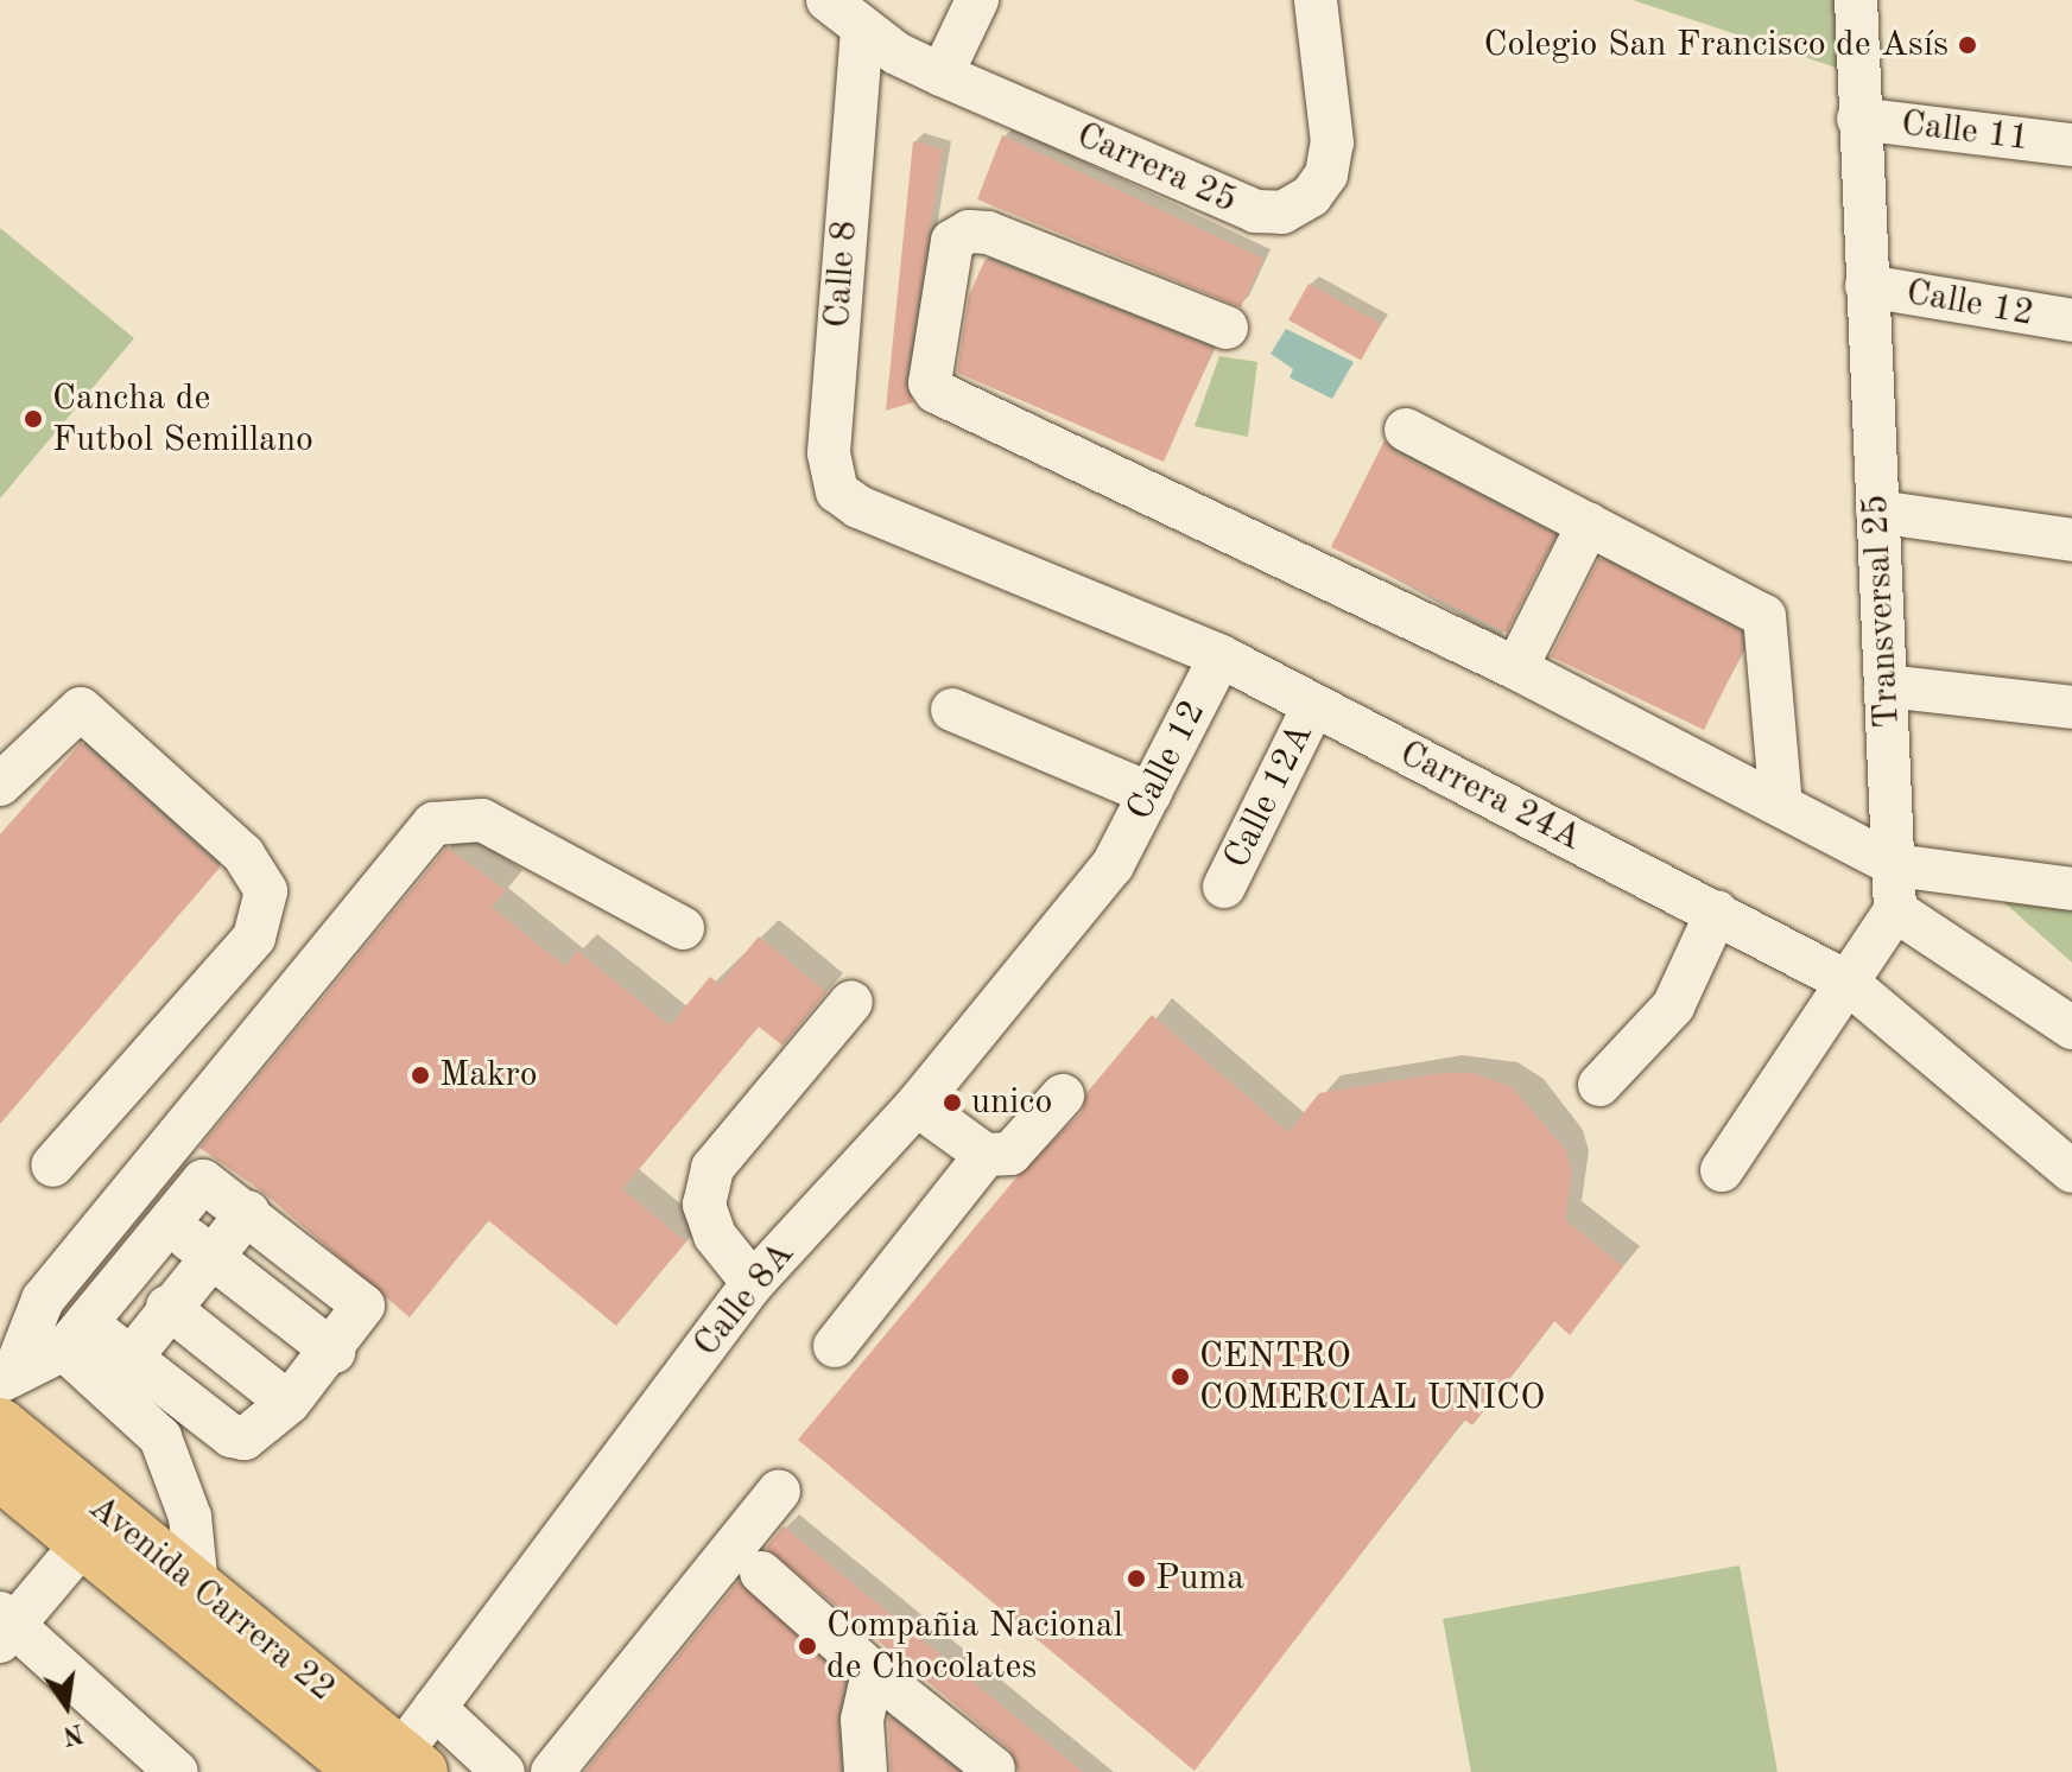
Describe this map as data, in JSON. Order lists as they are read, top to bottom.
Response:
{
  "streets": {
    "main road": ["Avenida Carrera 22"],
    "street": [
      "Calle 11",
      "Carrera 25",
      "Calle 8",
      "Calle 12",
      "Transversal 25",
      "Calle 12A",
      "Carrera 24A",
      "Calle 8A"
    ]
  },
  "crossings": [
    ["Calle 11", "Transversal 25"],
    ["Carrera 25", "Calle 8"],
    ["Calle 8", "Carrera 24A"],
    ["Calle 12", "Transversal 25"],
    ["Calle 12", "Carrera 24A"],
    ["Calle 12", "Calle 8A"],
    ["Calle 12A", "Carrera 24A"],
    ["Calle 8A", "Avenida Carrera 22"]
  ],
  "places": [
    "Colegio San Francisco de Asís",
    "Cancha de Futbol Semillano",
    "Makro",
    "unico",
    "CENTRO COMERCIAL UNICO",
    "Puma",
    "Compañia Nacional de Chocolates"
  ],
  "north": "bottom"
}
